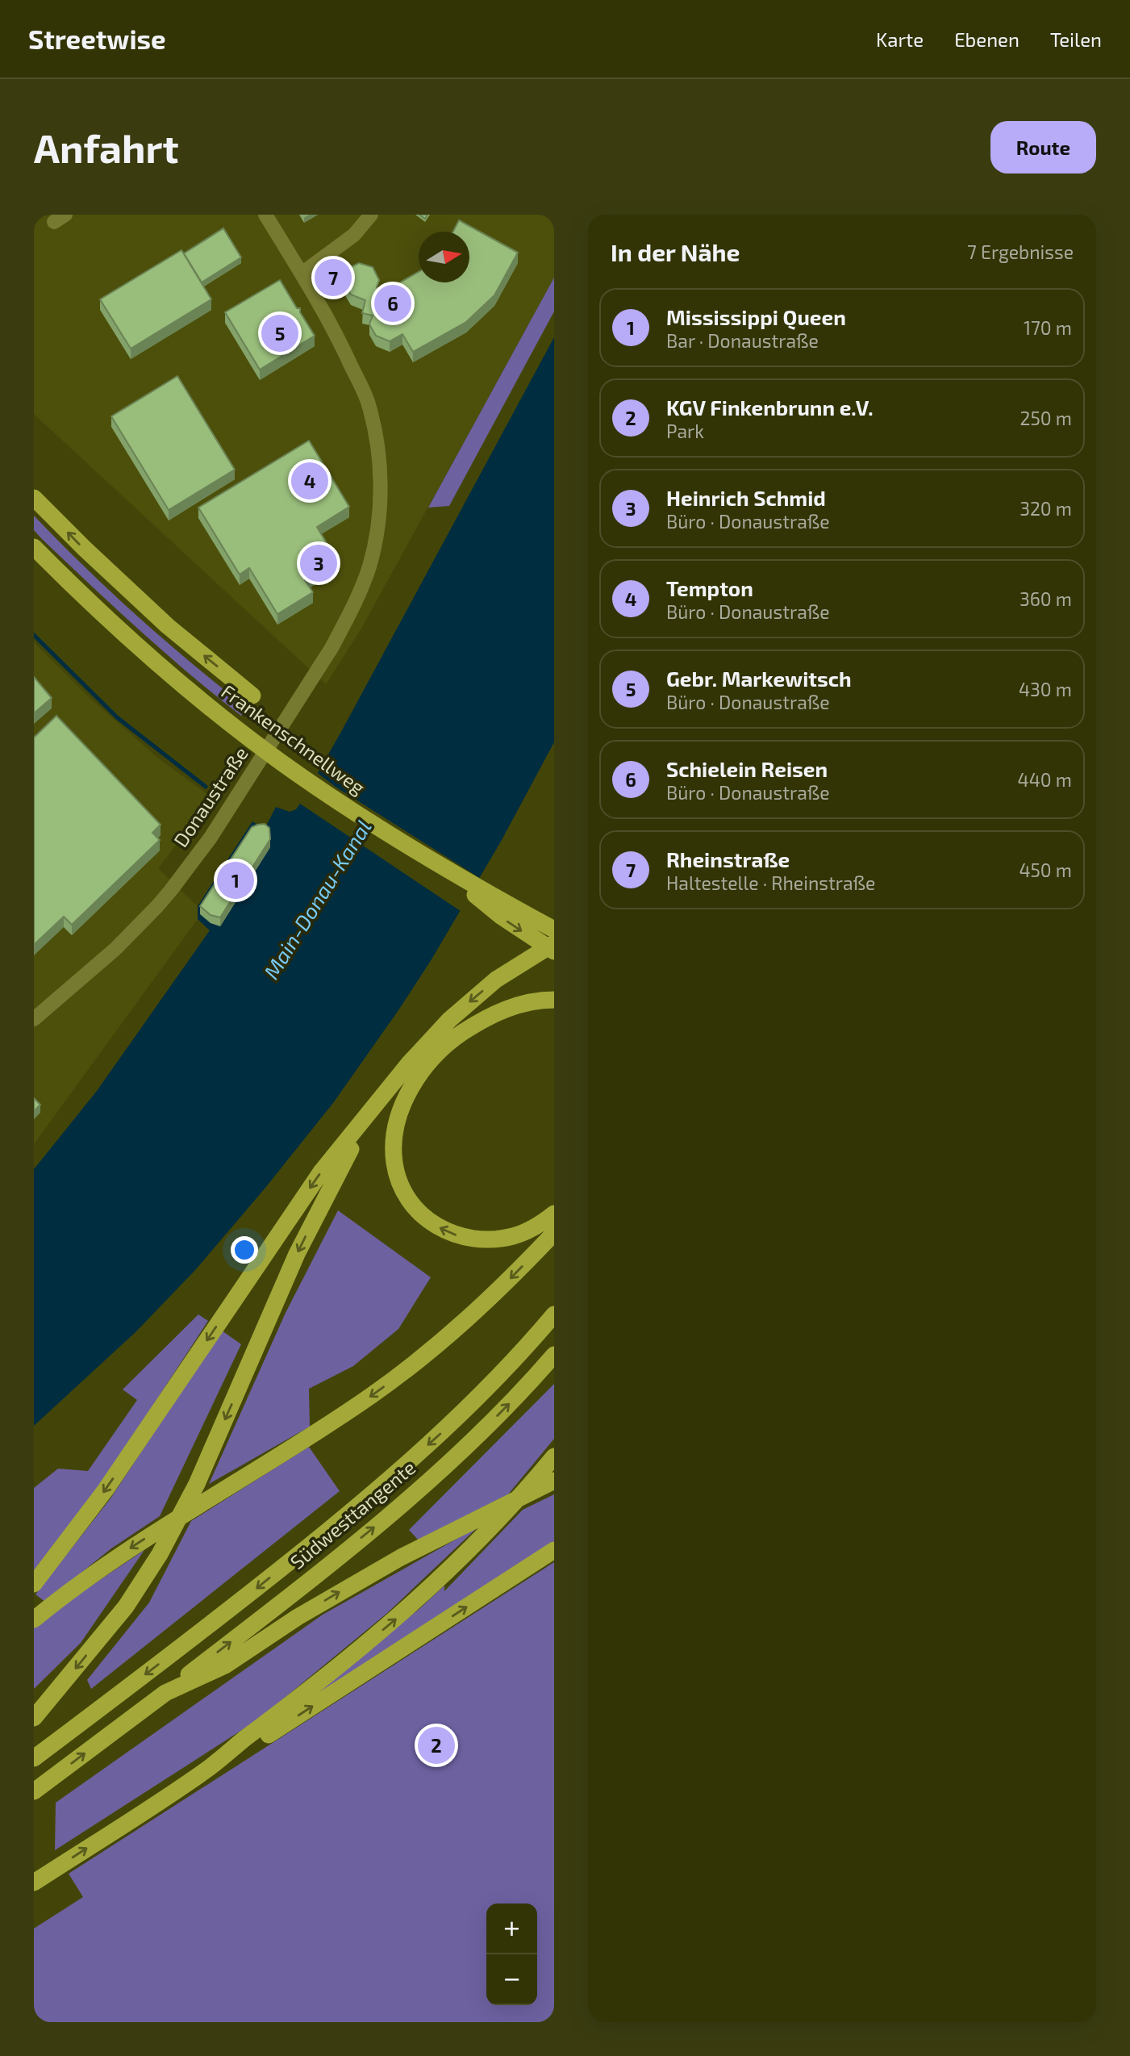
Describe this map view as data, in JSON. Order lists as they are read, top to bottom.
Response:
{
  "streets": {
    "highway": ["Frankenschnellweg", "Südwesttangente"],
    "street": ["Donaustraße"]
  },
  "water": ["Main-Donau-Kanal"],
  "north": "right",
  "page": {
    "header": "Streetwise",
    "nav": ["Karte", "Ebenen", "Teilen"],
    "buttons": "Route",
    "title": "Anfahrt",
    "heading": ["In der Nähe", "7 Ergebnisse"],
    "pins": [
      "7",
      "6",
      "5",
      "4",
      "3",
      "1",
      "2"
    ],
    "list": [
      {
        "mark": "1",
        "name": "Mississippi Queen",
        "note": "Bar · Donaustraße",
        "value": "170 m"
      },
      {
        "mark": "2",
        "name": "KGV Finkenbrunn e.V.",
        "note": "Park",
        "value": "250 m"
      },
      {
        "mark": "3",
        "name": "Heinrich Schmid",
        "note": "Büro · Donaustraße",
        "value": "320 m"
      },
      {
        "mark": "4",
        "name": "Tempton",
        "note": "Büro · Donaustraße",
        "value": "360 m"
      },
      {
        "mark": "5",
        "name": "Gebr. Markewitsch",
        "note": "Büro · Donaustraße",
        "value": "430 m"
      },
      {
        "mark": "6",
        "name": "Schielein Reisen",
        "note": "Büro · Donaustraße",
        "value": "440 m"
      },
      {
        "mark": "7",
        "name": "Rheinstraße",
        "note": "Haltestelle · Rheinstraße",
        "value": "450 m"
      }
    ],
    "map_buttons": ["+", "−"]
  }
}
